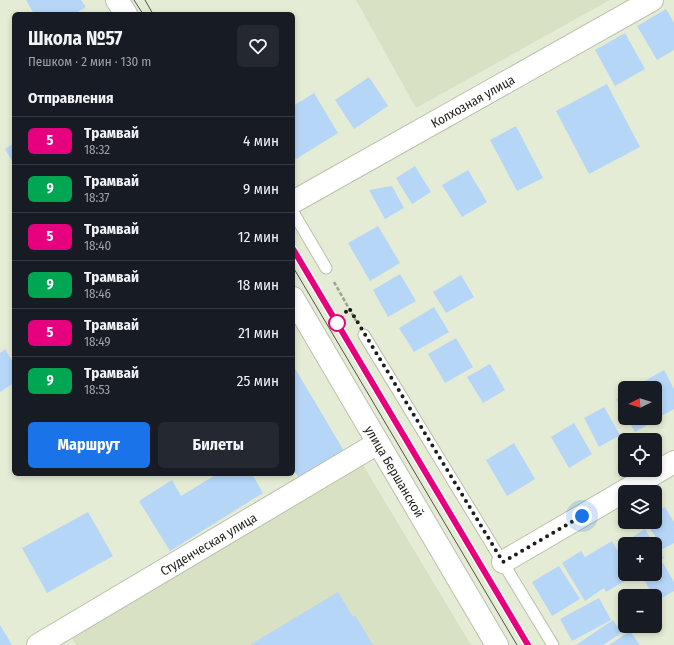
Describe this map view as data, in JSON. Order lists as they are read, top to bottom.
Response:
{
  "streets": {
    "street": ["Колхозная улица", "улица Бершанской", "Студенческая улица"]
  },
  "crossings": [
    ["улица Бершанской", "Студенческая улица"]
  ],
  "lines": ["tram line 5"],
  "north": "left",
  "page": {
    "heading": [
      ["Школа №57", "Пешком · 2 мин · 130 m"],
      "Отправления"
    ],
    "list": [
      {
        "mark": "5",
        "name": "Трамвай",
        "note": "18:32",
        "value": "4 мин"
      },
      {
        "mark": "9",
        "name": "Трамвай",
        "note": "18:37",
        "value": "9 мин"
      },
      {
        "mark": "5",
        "name": "Трамвай",
        "note": "18:40",
        "value": "12 мин"
      },
      {
        "mark": "9",
        "name": "Трамвай",
        "note": "18:46",
        "value": "18 мин"
      },
      {
        "mark": "5",
        "name": "Трамвай",
        "note": "18:49",
        "value": "21 мин"
      },
      {
        "mark": "9",
        "name": "Трамвай",
        "note": "18:53",
        "value": "25 мин"
      }
    ],
    "map_buttons": ["+", "−"],
    "buttons": ["Маршрут", "Билеты"]
  }
}
